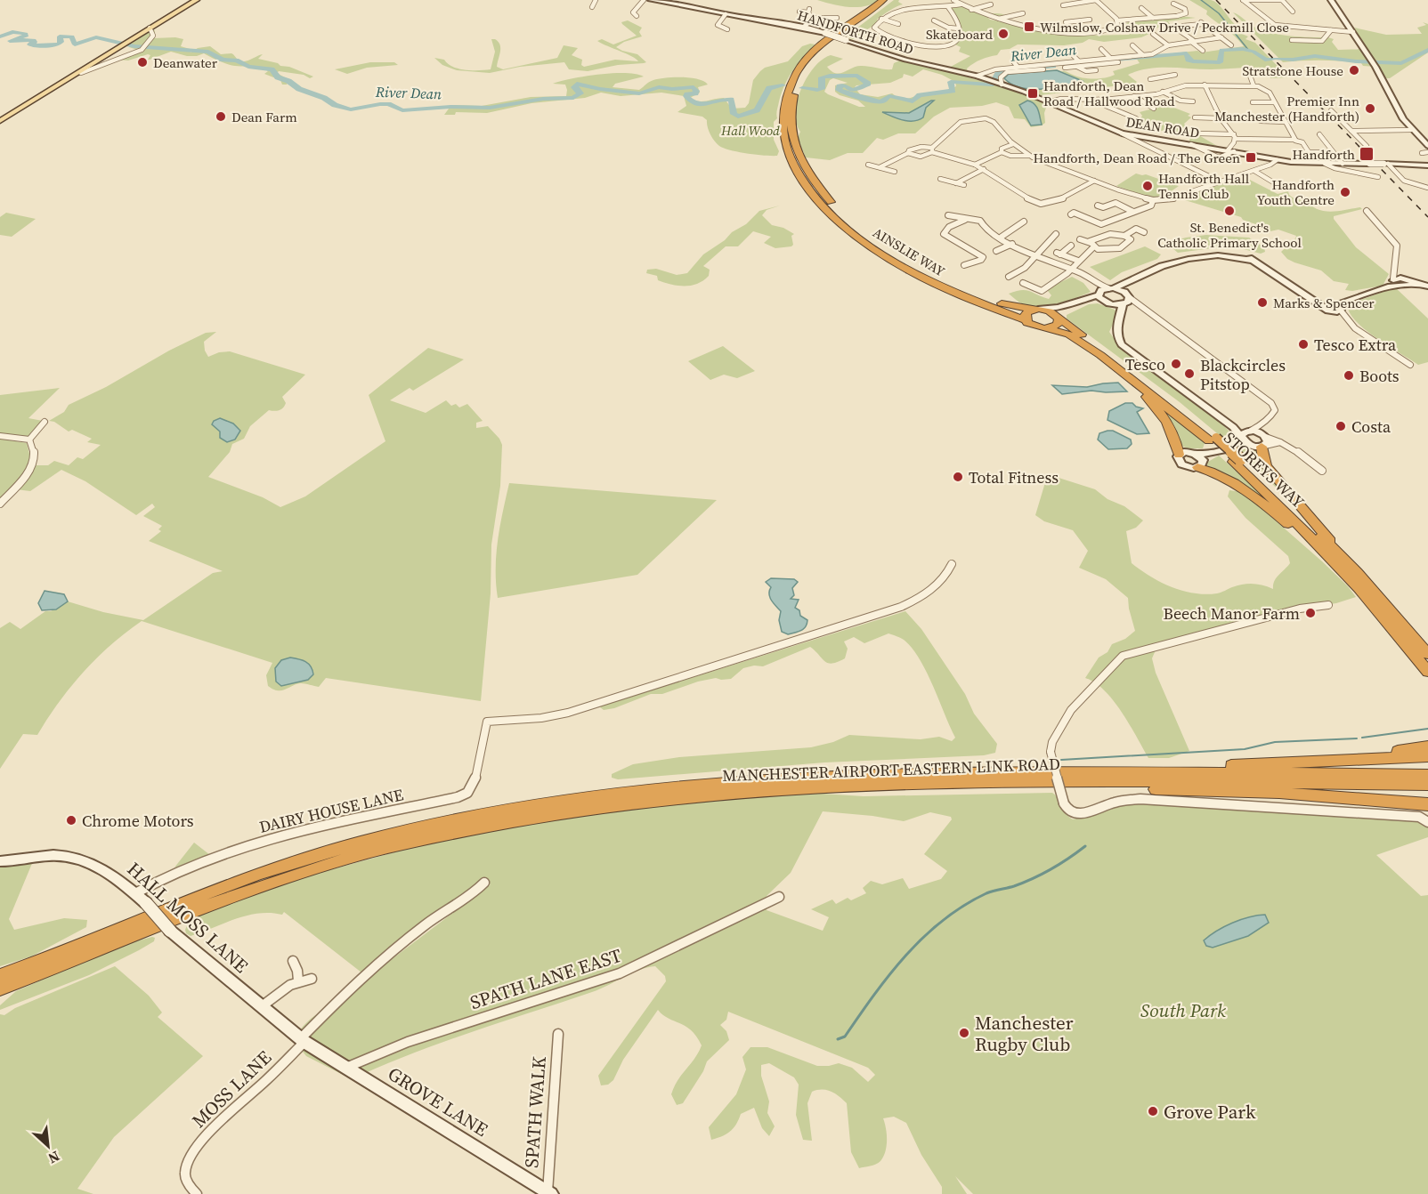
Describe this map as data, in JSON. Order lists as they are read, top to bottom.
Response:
{
  "streets": {
    "highway": ["AINSLIE WAY", "STOREYS WAY", "MANCHESTER AIRPORT EASTERN LINK ROAD"],
    "street": [
      "HANDFORTH ROAD",
      "DEAN ROAD",
      "DAIRY HOUSE LANE",
      "HALL MOSS LANE",
      "SPATH LANE EAST",
      "MOSS LANE",
      "GROVE LANE",
      "SPATH WALK"
    ]
  },
  "crossings": [
    ["HANDFORTH ROAD", "DEAN ROAD"],
    ["AINSLIE WAY", "STOREYS WAY"],
    ["DAIRY HOUSE LANE", "HALL MOSS LANE"],
    ["HALL MOSS LANE", "MOSS LANE"],
    ["HALL MOSS LANE", "GROVE LANE"],
    ["SPATH LANE EAST", "GROVE LANE"],
    ["MOSS LANE", "GROVE LANE"],
    ["GROVE LANE", "SPATH WALK"]
  ],
  "water": ["River Dean"],
  "parks": ["Hall Wood", "South Park"],
  "places": {
    "transit": [
      "Wilmslow, Colshaw Drive / Peckmill Close",
      "Handforth, Dean Road / Hallwood Road",
      "Handforth",
      "Handforth, Dean Road / The Green"
    ],
    "other": [
      "Skateboard",
      "Deanwater",
      "Stratstone House",
      "Premier Inn Manchester (Handforth)",
      "Dean Farm",
      "Handforth Hall Tennis Club",
      "Handforth Youth Centre",
      "St. Benedict's Catholic Primary School",
      "Marks & Spencer",
      "Tesco Extra",
      "Tesco",
      "Blackcircles Pitstop",
      "Boots",
      "Costa",
      "Total Fitness",
      "Beech Manor Farm",
      "Chrome Motors",
      "Manchester Rugby Club",
      "Grove Park"
    ]
  },
  "north": "bottom right"
}
